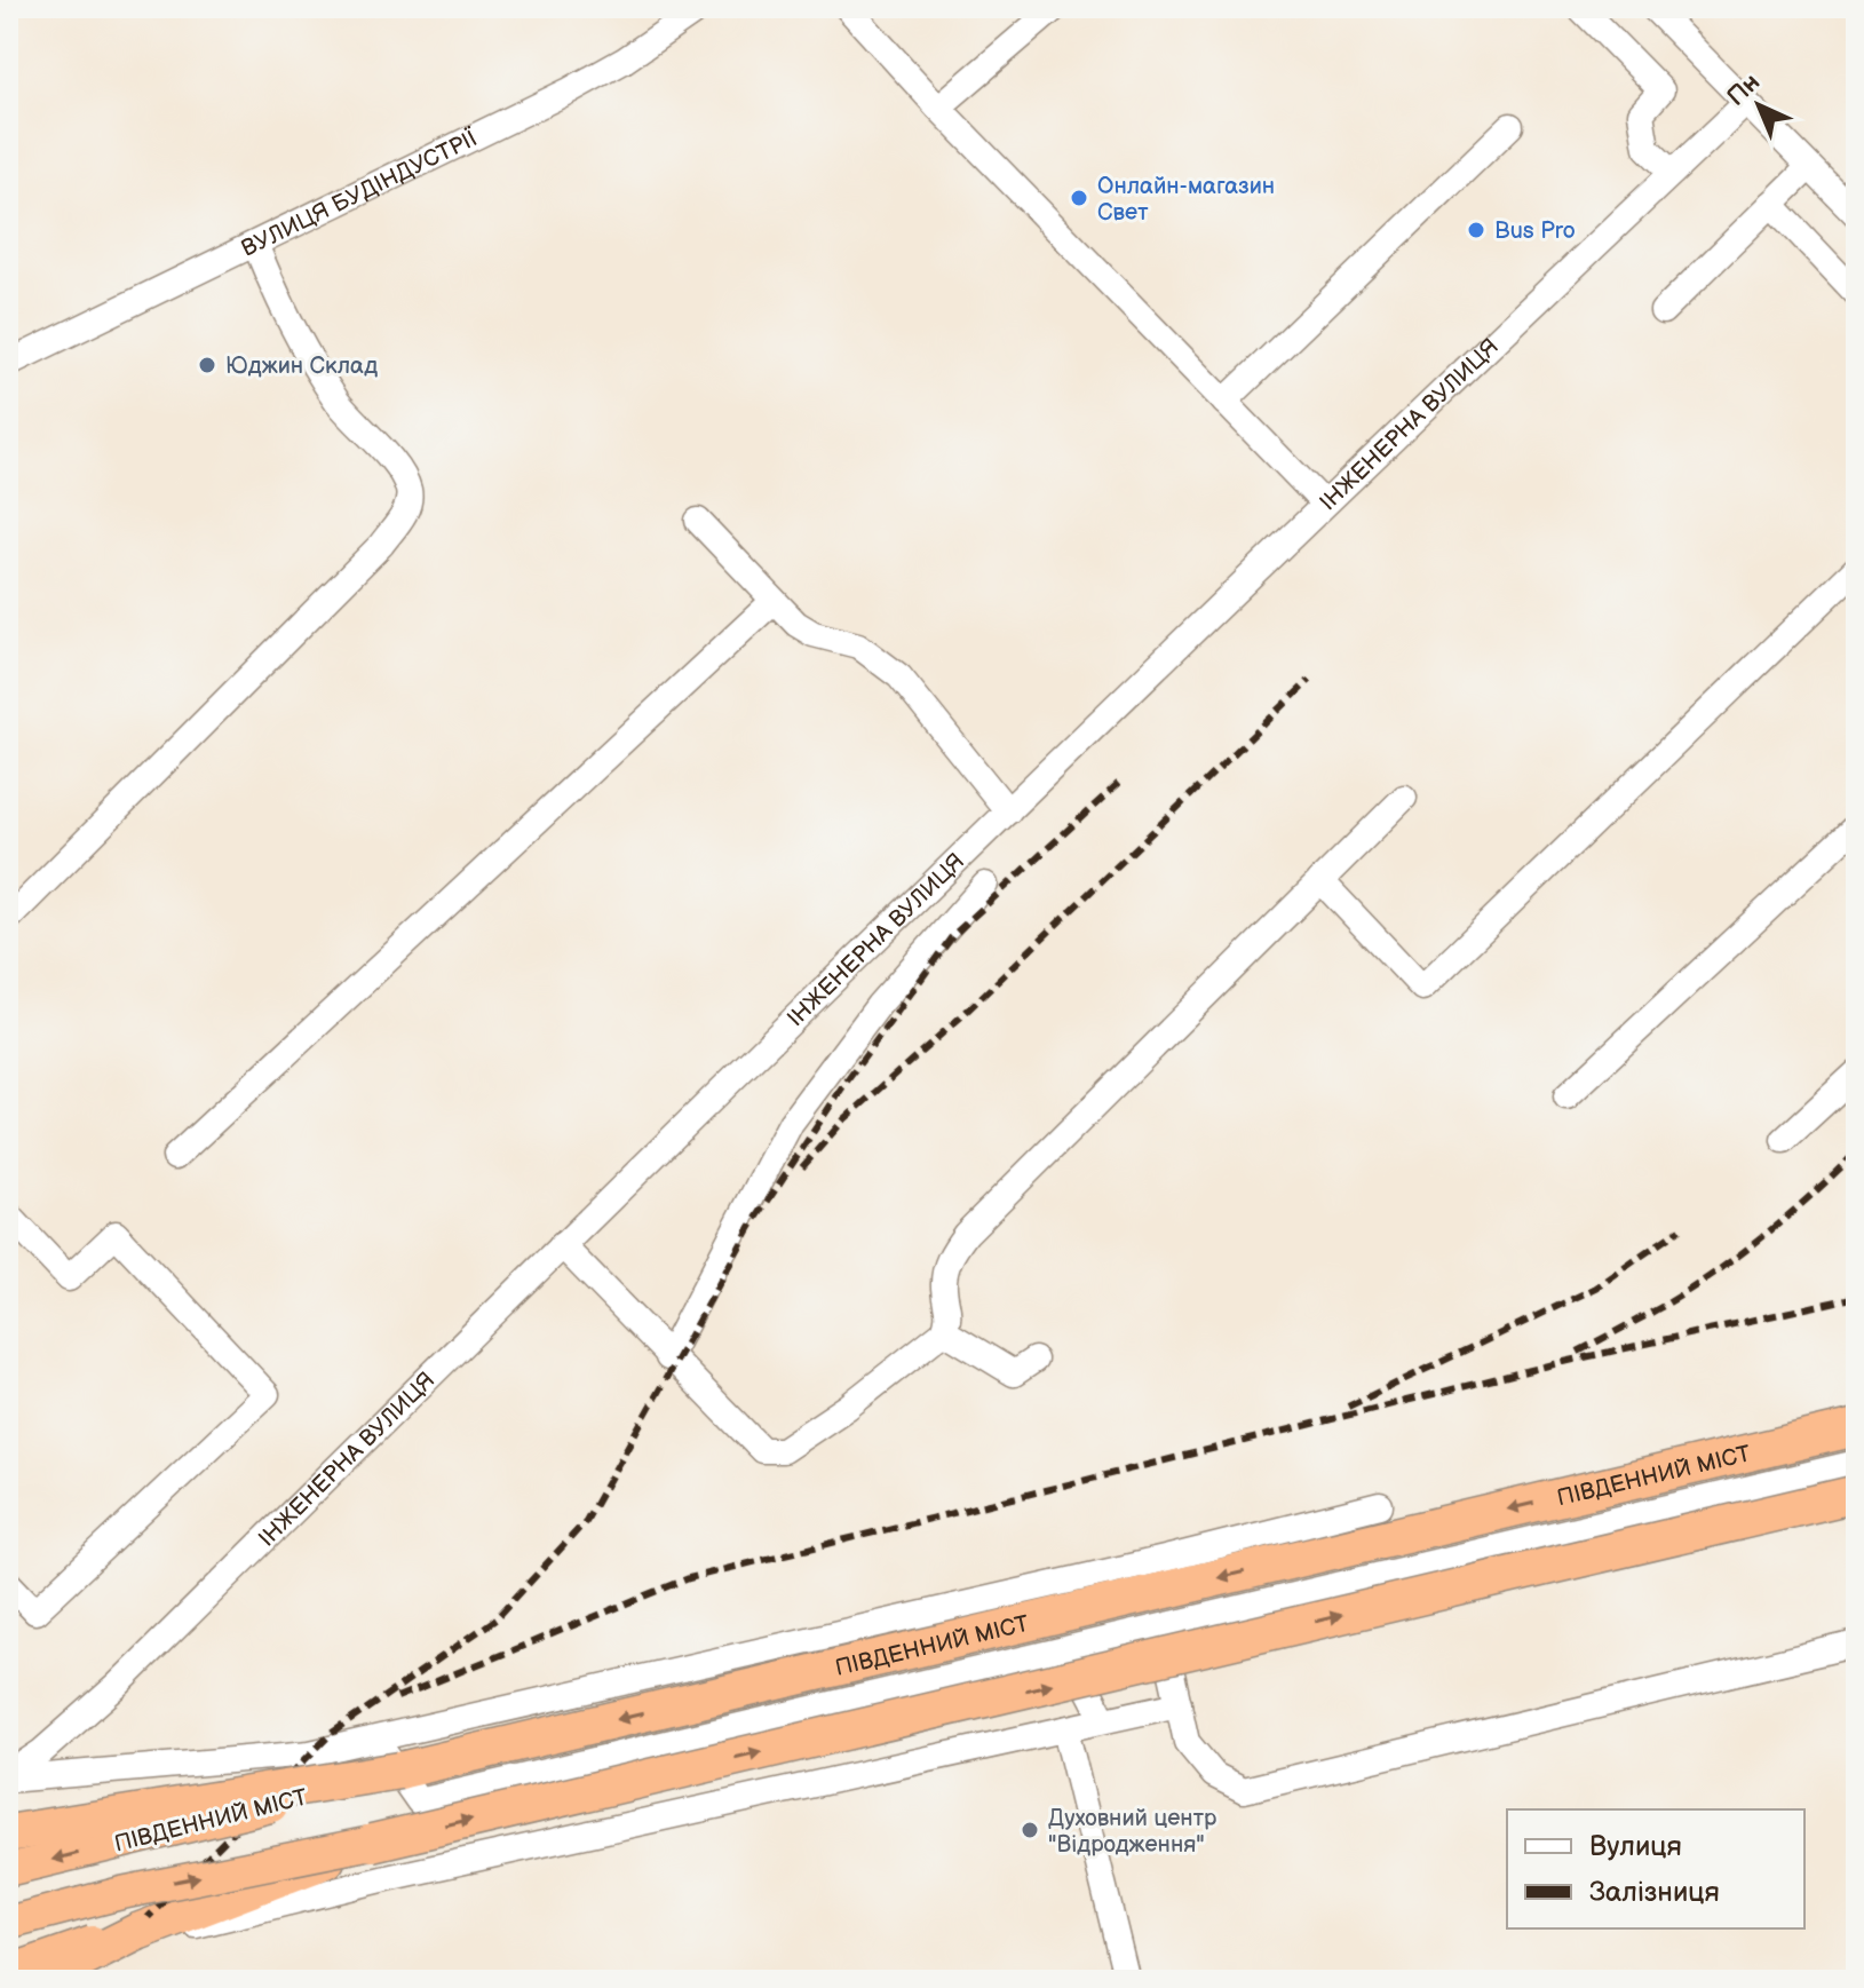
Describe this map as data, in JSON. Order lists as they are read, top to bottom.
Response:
{
  "streets": {
    "highway": ["ПІВДЕННИЙ МІСТ"],
    "street": ["ВУЛИЦЯ БУДІНДУСТРІЇ", "ІНЖЕНЕРНА ВУЛИЦЯ"]
  },
  "places": [
    "Онлайн-магазин Свет",
    "Bus Pro",
    "Юджин Склад",
    "Духовний центр \"Відродження\""
  ],
  "legend": ["Вулиця", "Залізниця"],
  "north": "top left"
}
